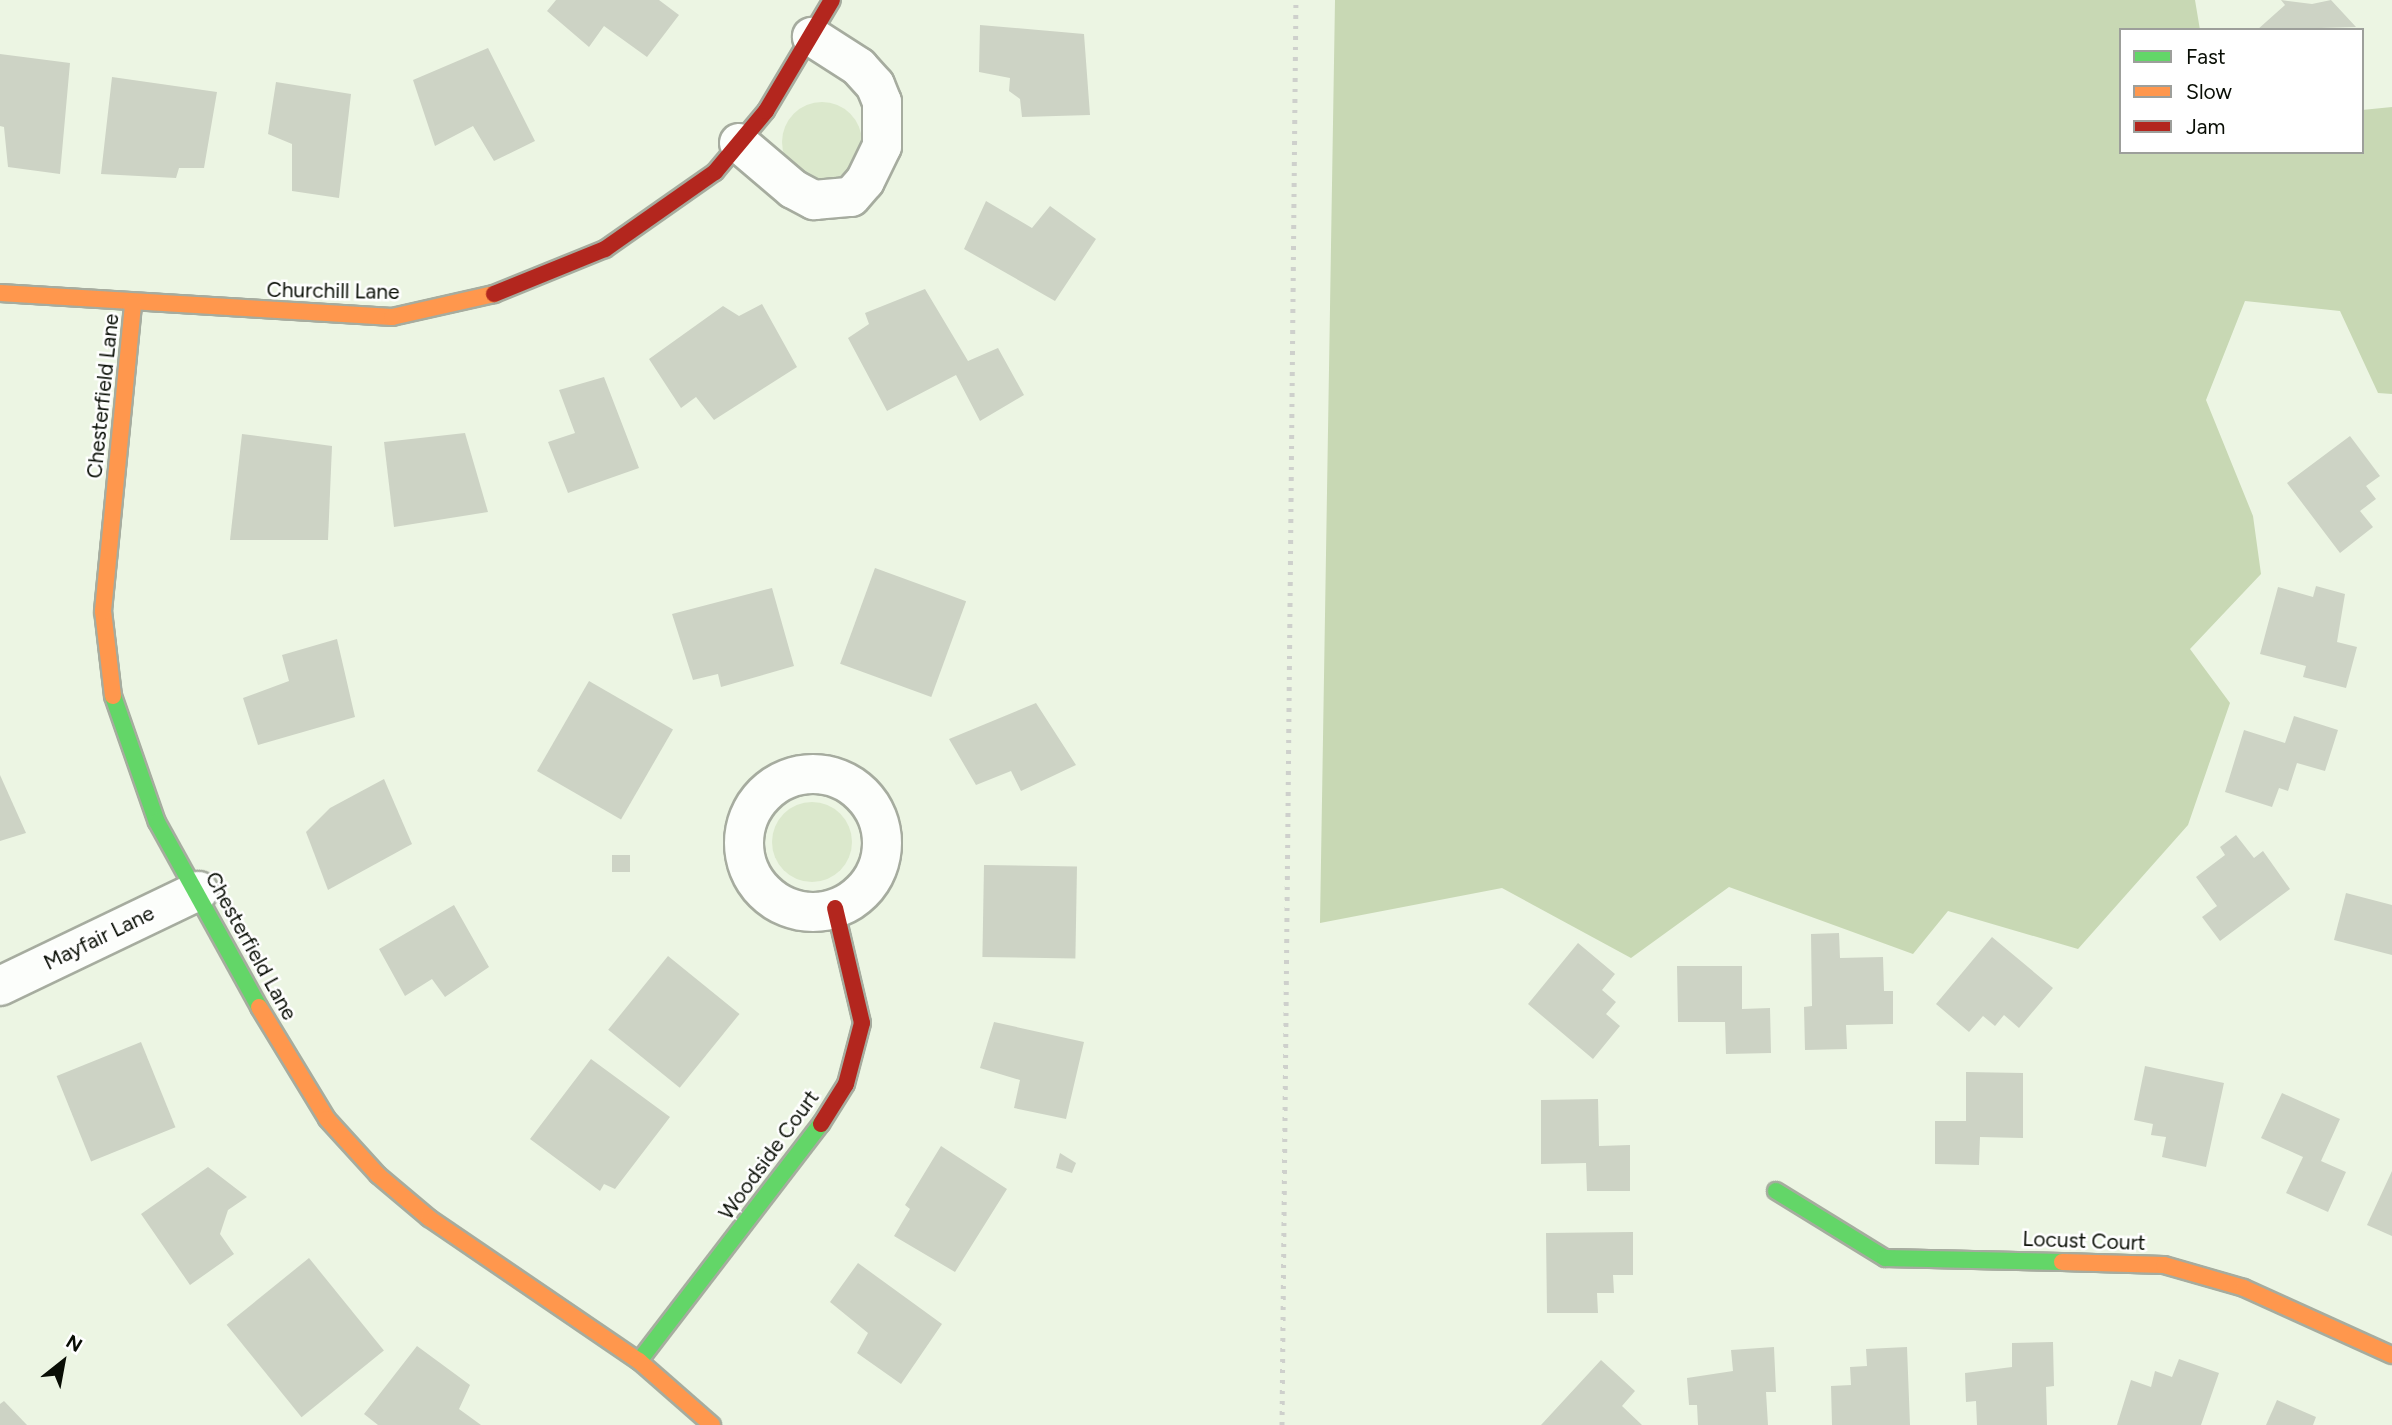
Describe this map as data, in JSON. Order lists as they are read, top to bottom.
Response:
{
  "streets": {
    "street": [
      "Churchill Lane",
      "Chesterfield Lane",
      "Mayfair Lane",
      "Woodside Court",
      "Locust Court"
    ]
  },
  "crossings": [
    ["Churchill Lane", "Chesterfield Lane"],
    ["Chesterfield Lane", "Mayfair Lane"],
    ["Chesterfield Lane", "Woodside Court"]
  ],
  "legend": ["Fast", "Slow", "Jam"],
  "north": "top right"
}
